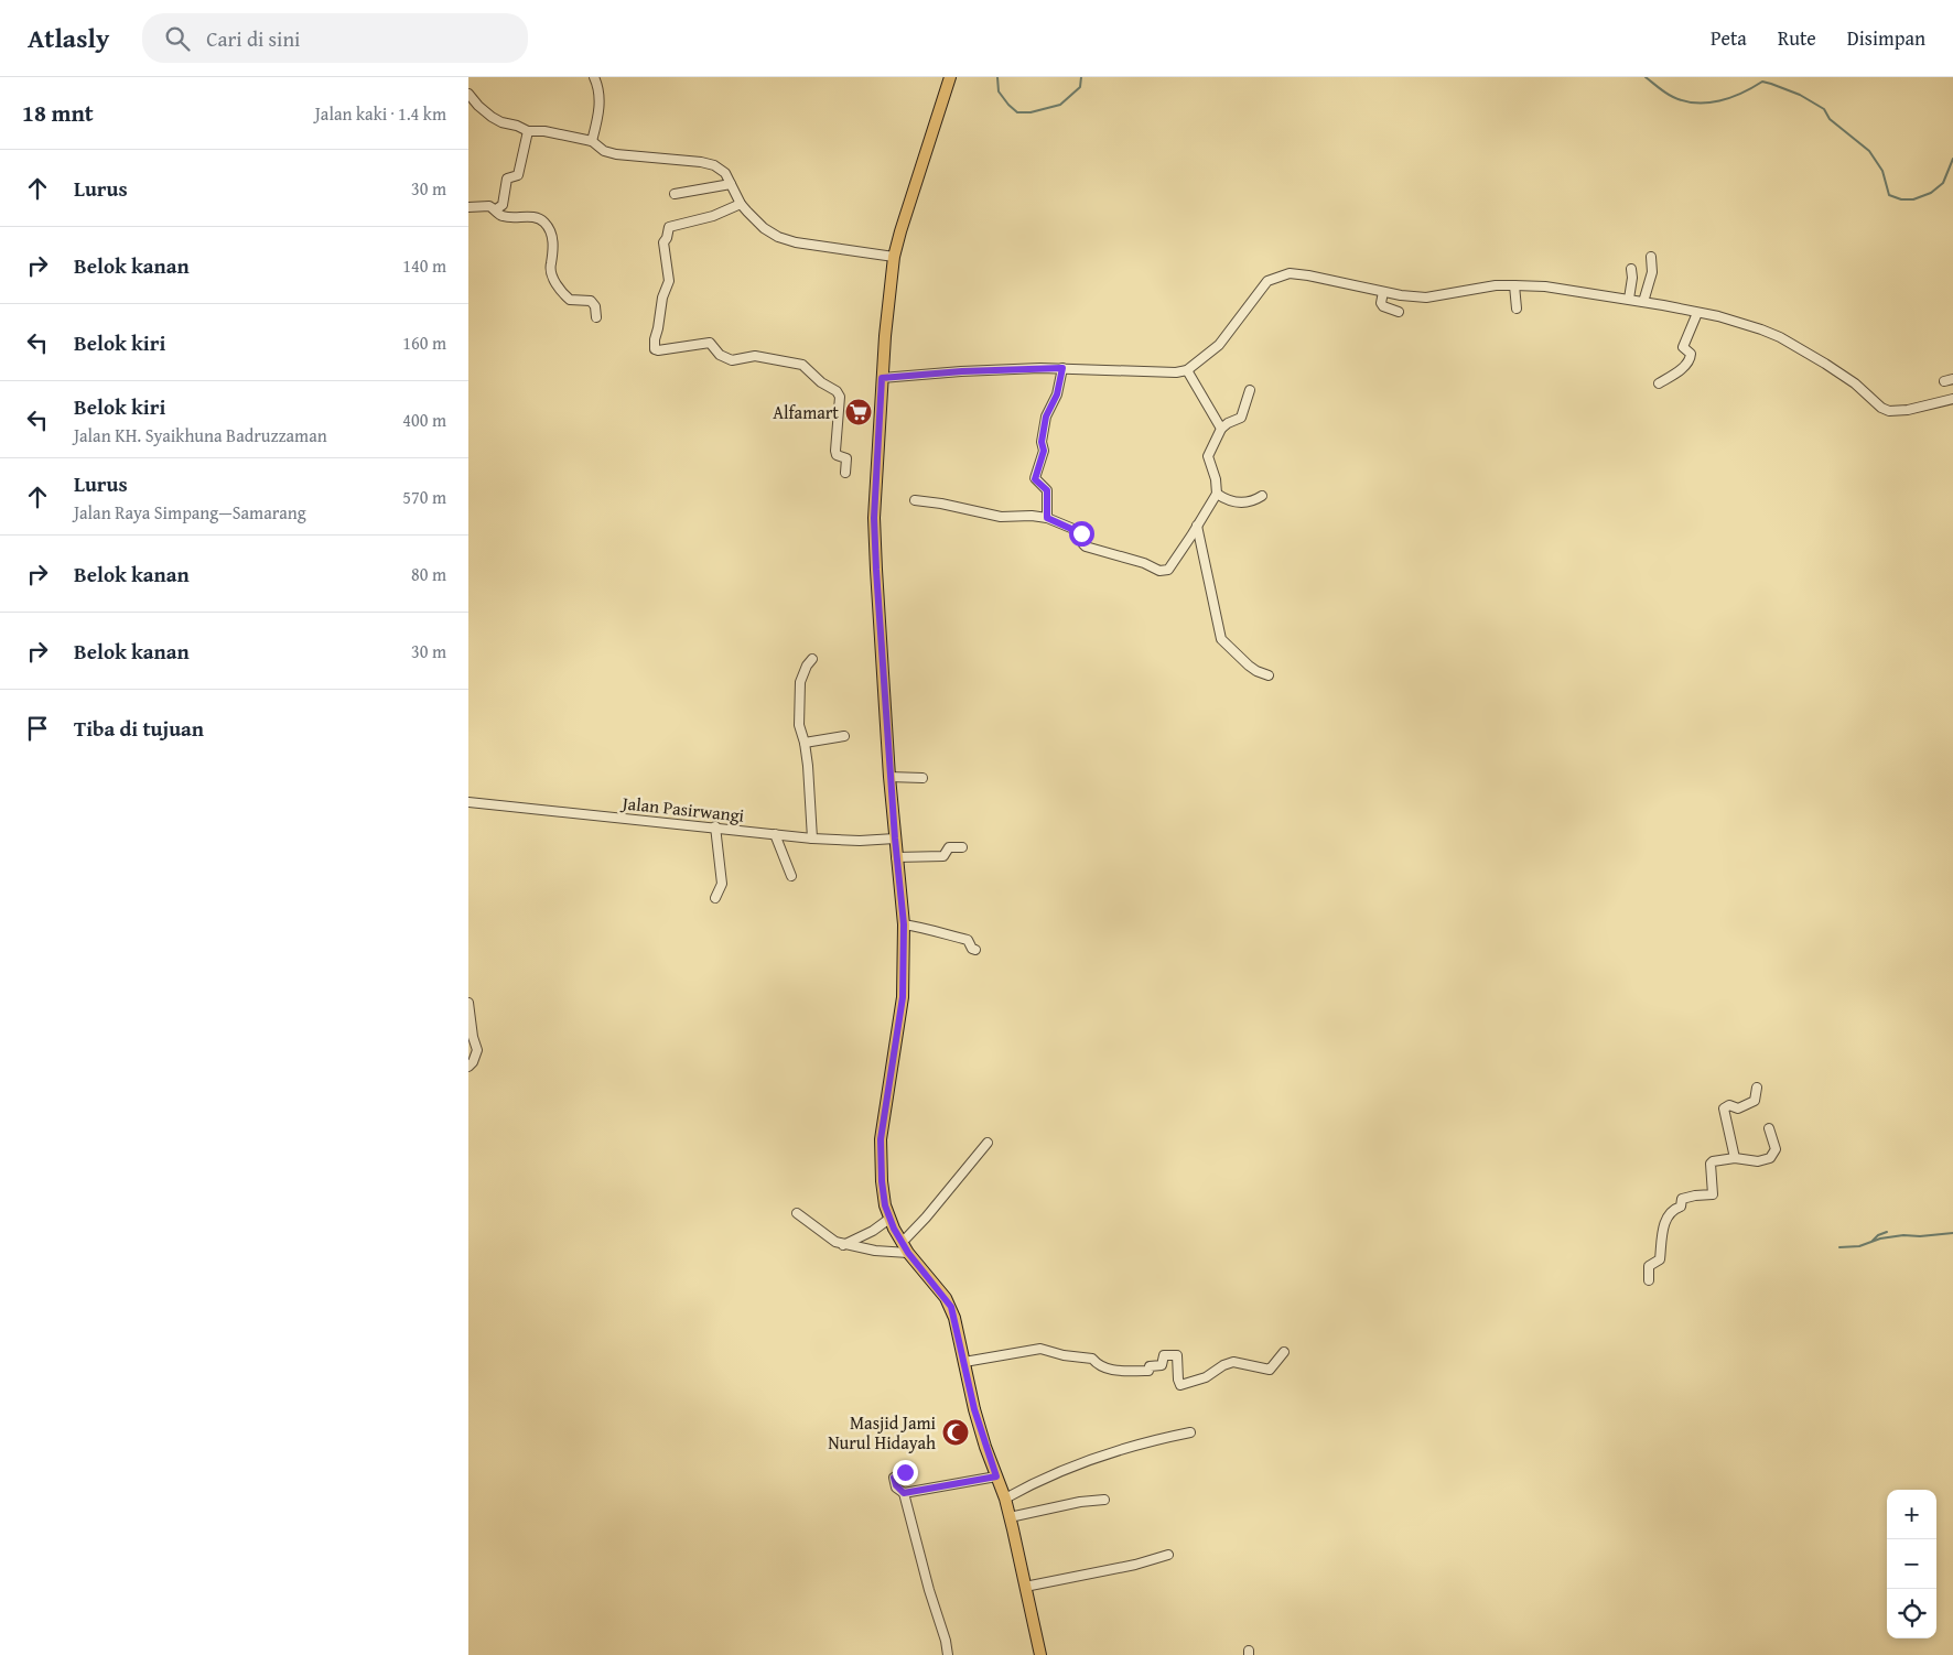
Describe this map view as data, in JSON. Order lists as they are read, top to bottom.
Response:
{
  "streets": {
    "street": ["Jalan Pasirwangi"]
  },
  "places": {
    "supermarket": ["Alfamart"],
    "mosque": ["Masjid Jami Nurul Hidayah"]
  },
  "page": {
    "header": "Atlasly",
    "search": "Cari di sini",
    "nav": ["Peta", "Rute", "Disimpan"],
    "heading": ["18 mnt", "Jalan kaki · 1.4 km"],
    "list": [
      ["Lurus", "30 m"],
      ["Belok kanan", "140 m"],
      ["Belok kiri", "160 m"],
      ["Belok kiri", "Jalan KH. Syaikhuna Badruzzaman", "400 m"],
      ["Lurus", "Jalan Raya Simpang—Samarang", "570 m"],
      ["Belok kanan", "80 m"],
      ["Belok kanan", "30 m"],
      "Tiba di tujuan"
    ],
    "map_buttons": ["+", "−"]
  }
}
